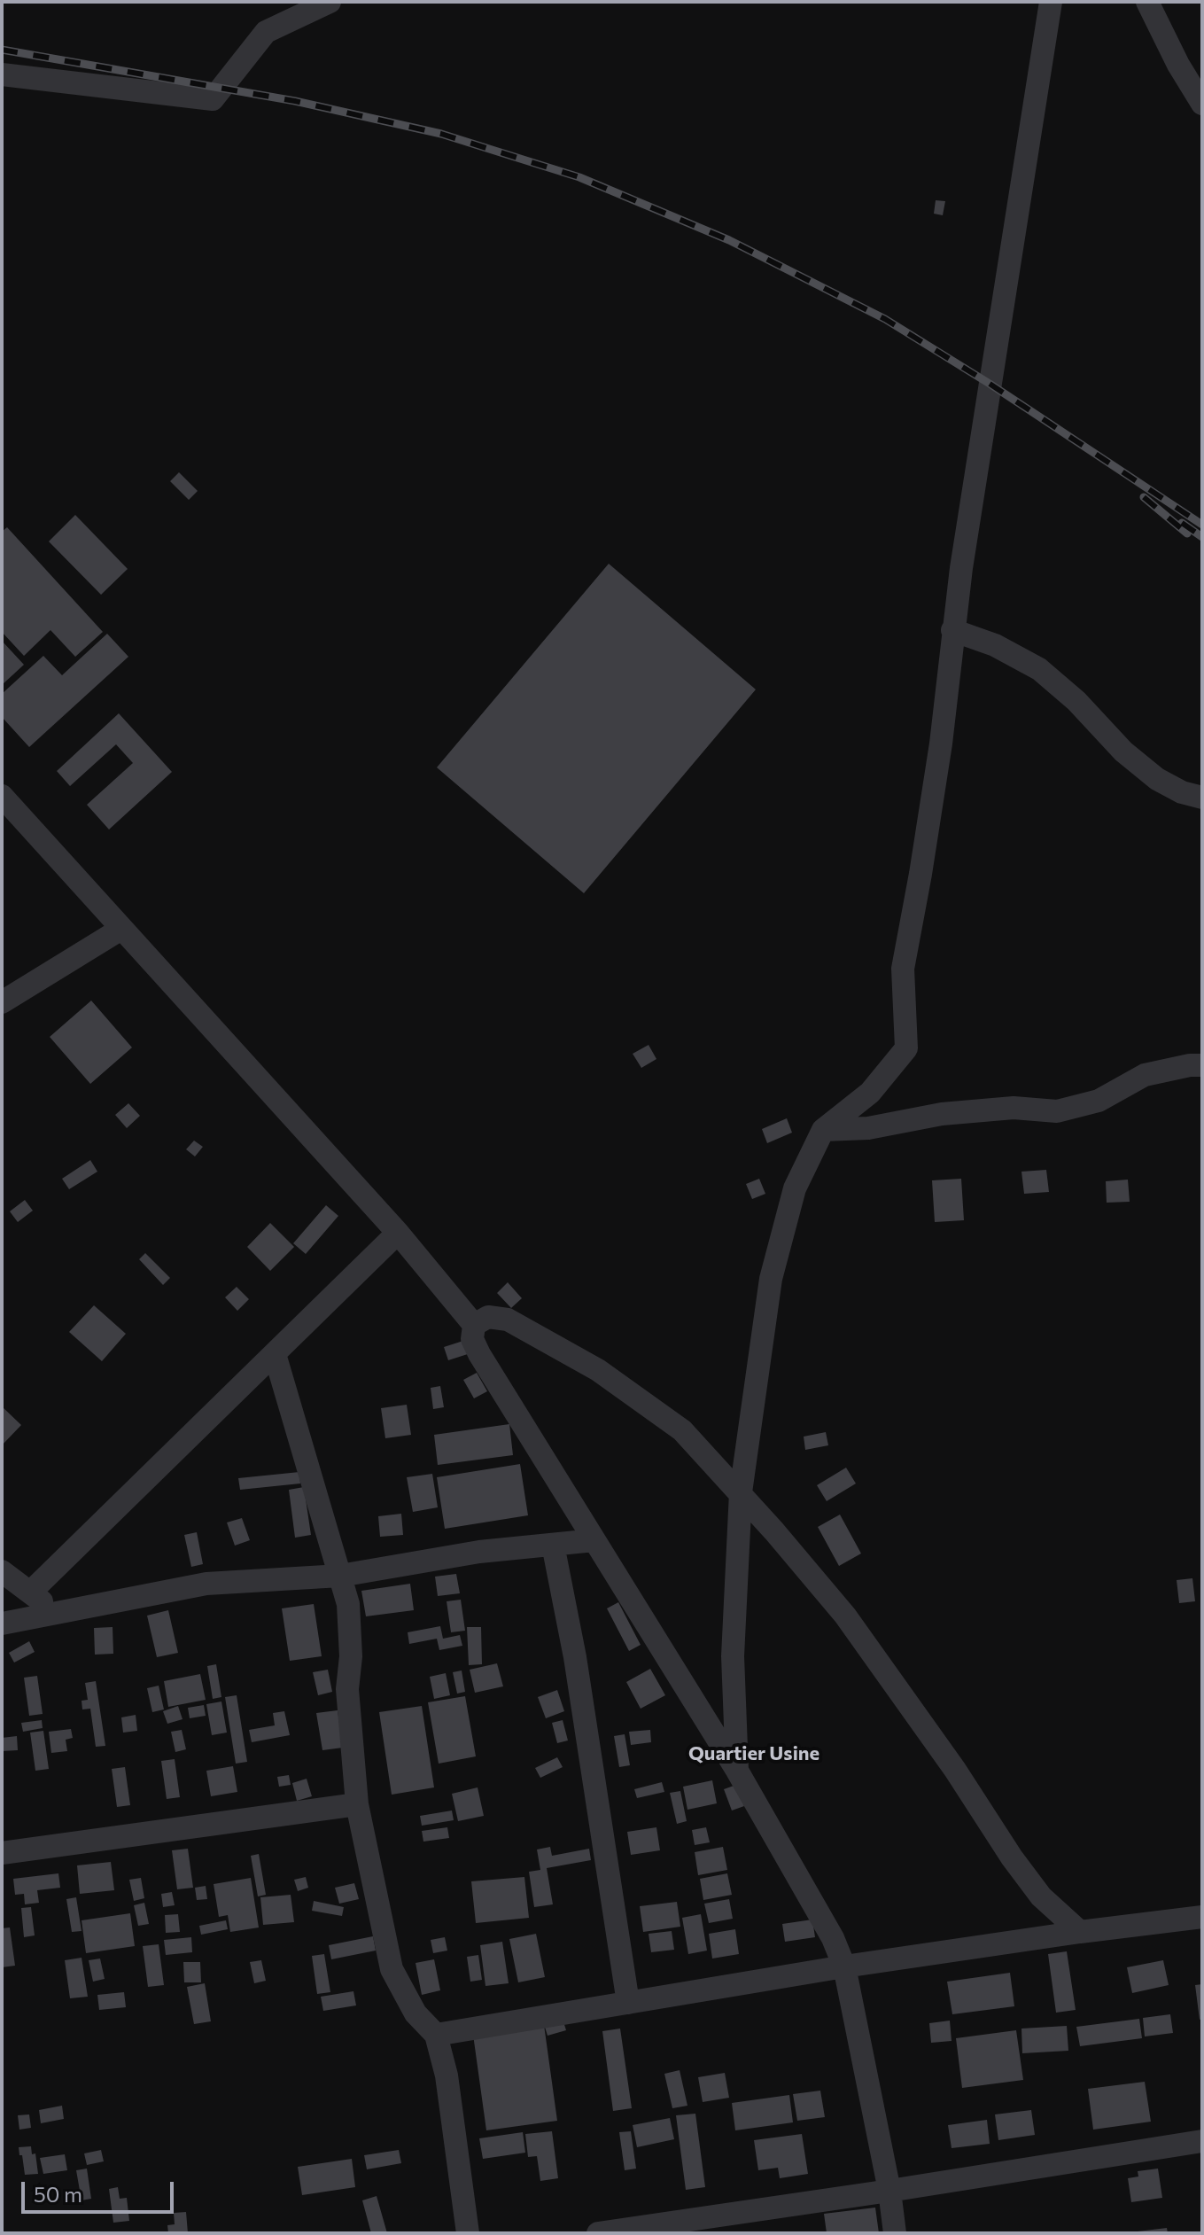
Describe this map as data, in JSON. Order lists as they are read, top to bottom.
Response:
{
  "districts": ["Quartier Usine"],
  "scale_bar": "50 m"
}
